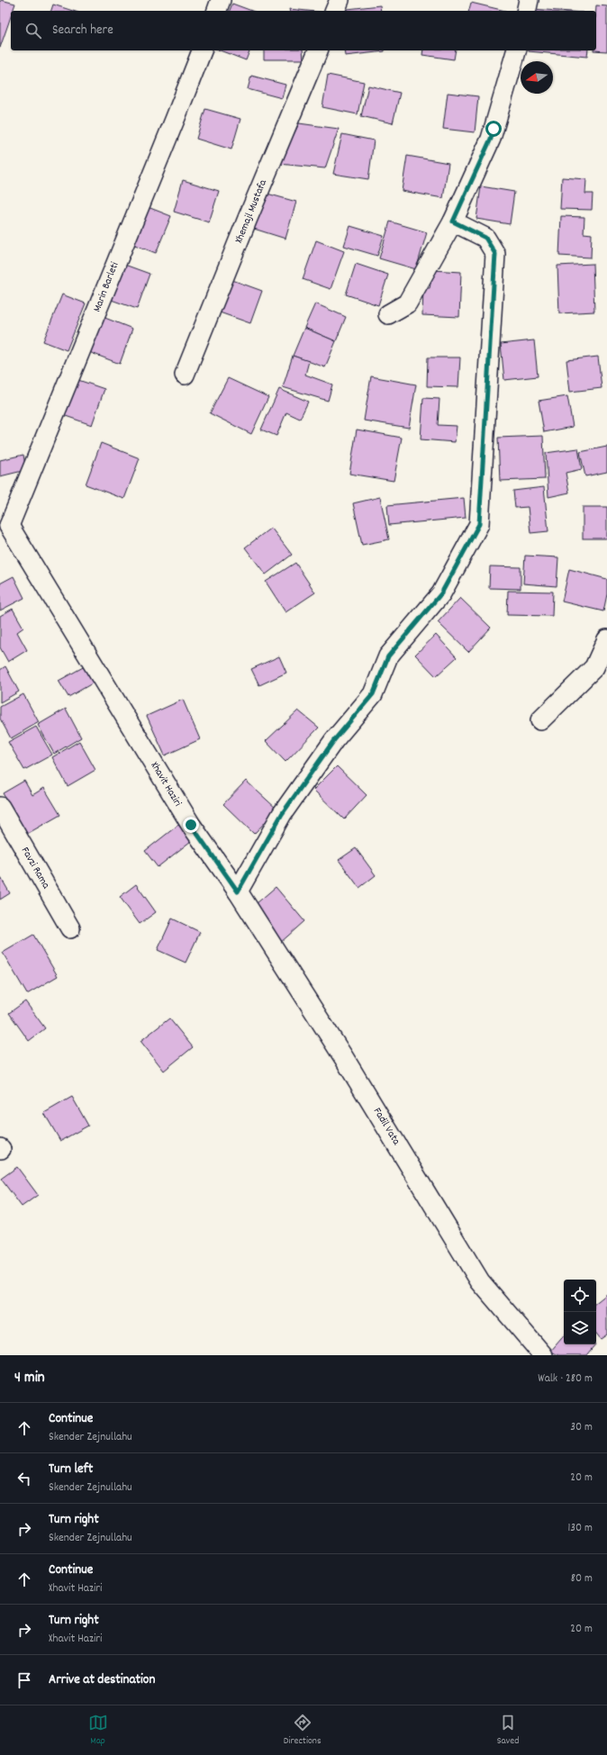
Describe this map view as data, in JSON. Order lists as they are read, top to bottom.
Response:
{
  "streets": {
    "street": [
      "Xhemajl Mustafa",
      "Marin Barleti",
      "Xhavit Haziri",
      "Favzi Rama",
      "Fadil Vata"
    ]
  },
  "crossings": [
    ["Marin Barleti", "Xhavit Haziri"],
    ["Xhavit Haziri", "Fadil Vata"]
  ],
  "north": "left",
  "page": {
    "search": "Search here",
    "heading": ["4 min", "Walk · 280 m"],
    "list": [
      ["Continue", "Skender Zejnullahu", "30 m"],
      ["Turn left", "Skender Zejnullahu", "20 m"],
      ["Turn right", "Skender Zejnullahu", "130 m"],
      ["Continue", "Xhavit Haziri", "80 m"],
      ["Turn right", "Xhavit Haziri", "20 m"],
      "Arrive at destination"
    ],
    "nav": ["Map", "Directions", "Saved"]
  }
}
